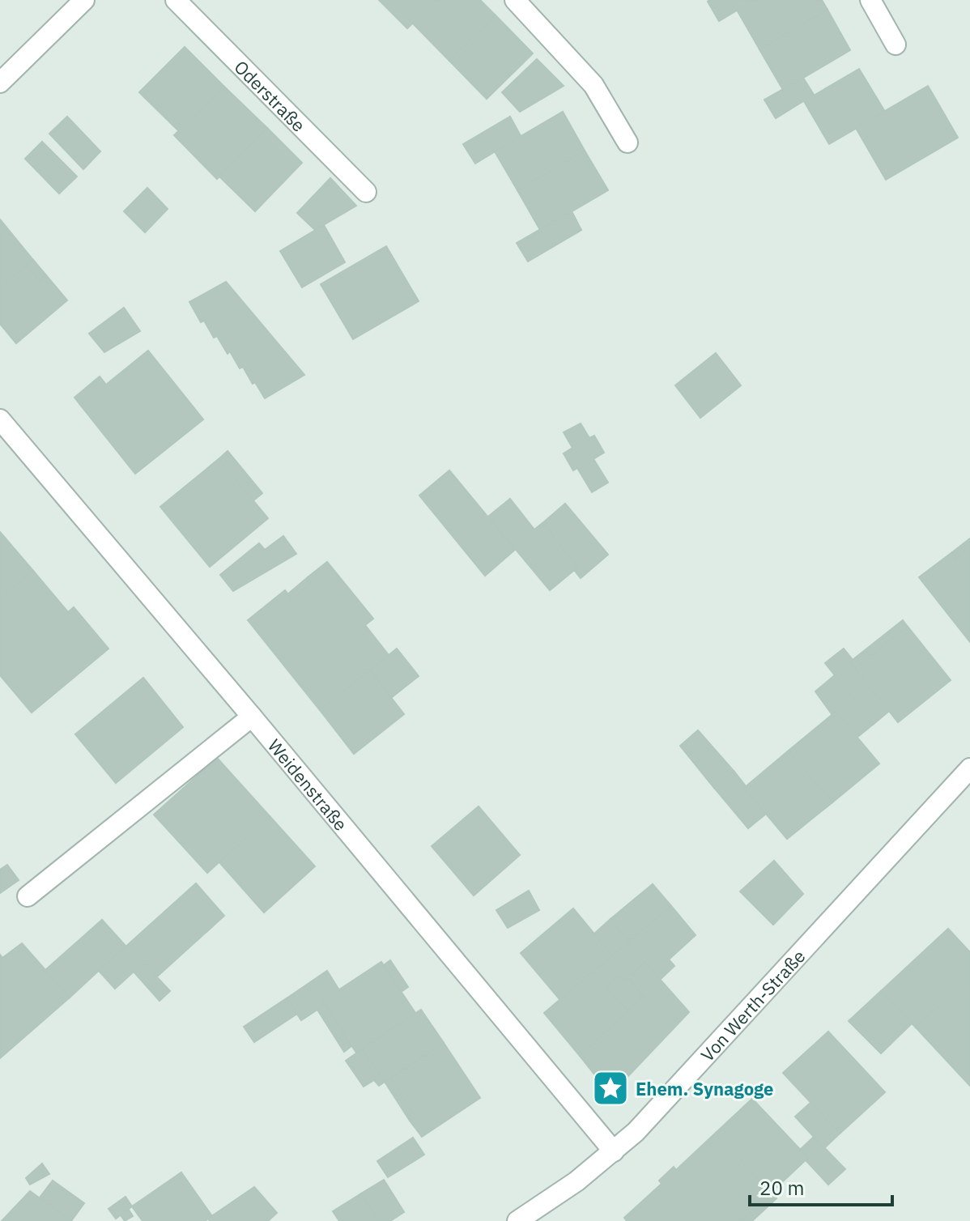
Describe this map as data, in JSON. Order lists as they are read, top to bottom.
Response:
{
  "streets": {
    "street": ["Oderstraße", "Weidenstraße", "Von Werth-Straße"]
  },
  "crossings": [
    ["Weidenstraße", "Von Werth-Straße"]
  ],
  "places": {
    "place": ["Ehem. Synagoge"]
  },
  "scale_bar": "20 m"
}
